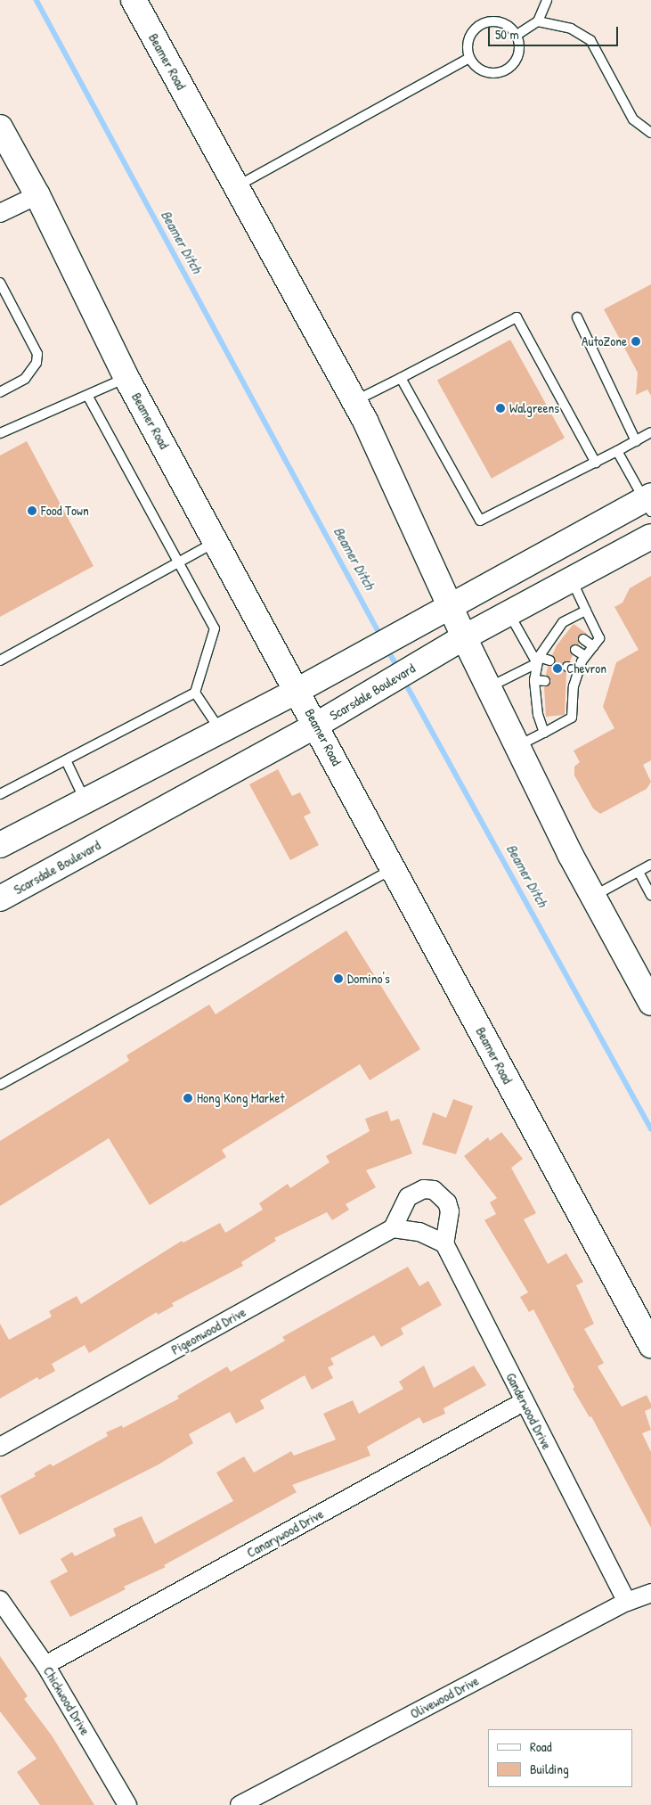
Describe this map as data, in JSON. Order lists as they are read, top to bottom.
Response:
{
  "streets": {
    "main road": ["Beamer Road", "Scarsdale Boulevard"],
    "street": [
      "Pigeonwood Drive",
      "Ganderwood Drive",
      "Canarywood Drive",
      "Olivewood Drive",
      "Chickwood Drive"
    ]
  },
  "crossings": [
    ["Beamer Road", "Scarsdale Boulevard"],
    ["Ganderwood Drive", "Canarywood Drive"],
    ["Ganderwood Drive", "Olivewood Drive"],
    ["Canarywood Drive", "Chickwood Drive"]
  ],
  "water": ["Beamer Ditch"],
  "places": [
    "AutoZone",
    "Walgreens",
    "Food Town",
    "Chevron",
    "Domino's",
    "Hong Kong Market"
  ],
  "legend": ["Road", "Building"],
  "scale_bar": "50 m"
}
